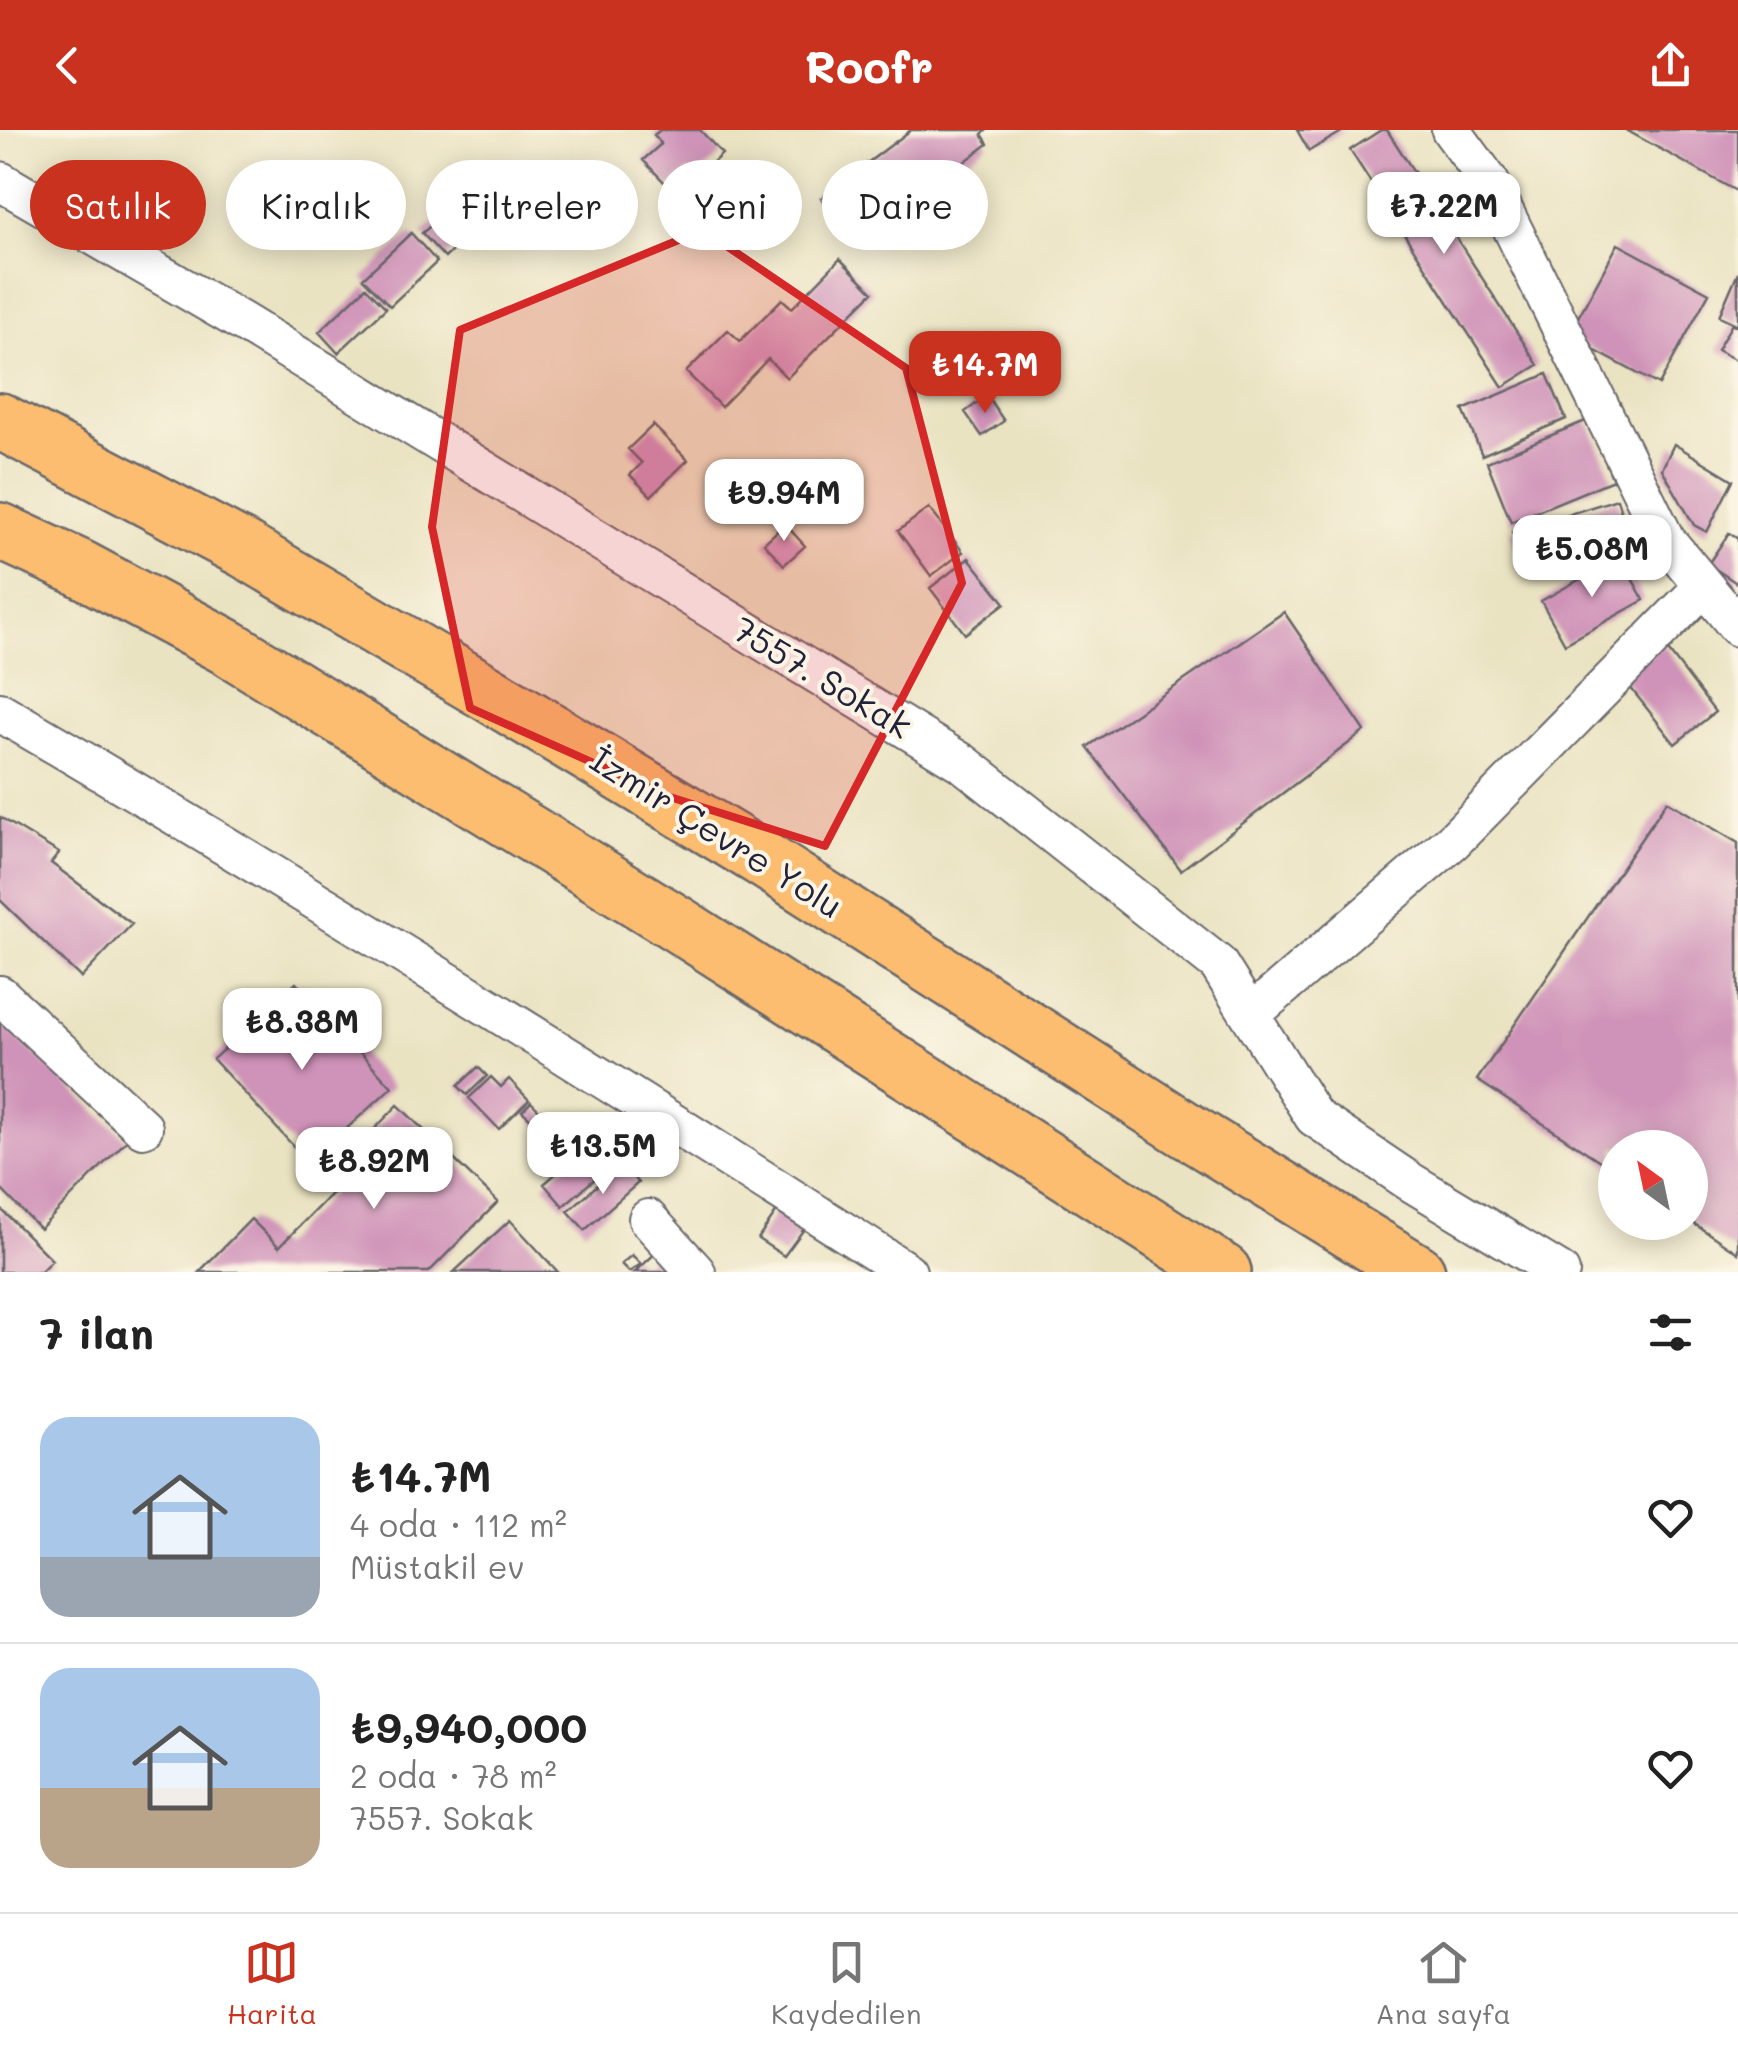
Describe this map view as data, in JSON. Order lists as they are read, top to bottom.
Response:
{
  "streets": {
    "highway": ["İzmir Çevre Yolu"],
    "street": ["7557. Sokak"]
  },
  "north": "top left",
  "page": {
    "header": "Roofr",
    "chip": [
      "Satılık",
      "Kiralık",
      "Filtreler",
      "Yeni",
      "Daire"
    ],
    "price": [
      "₺7.22M",
      "₺14.7M",
      "₺9.94M",
      "₺5.08M",
      "₺8.38M",
      "₺13.5M",
      "₺8.92M"
    ],
    "heading": "7 ilan",
    "list": [
      {
        "name": "₺14.7M",
        "note": "4 oda · 112 m² · Müstakil ev"
      },
      {
        "name": "₺9,940,000",
        "note": "2 oda · 78 m² · 7557. Sokak"
      }
    ],
    "tabs": ["Harita", "Kaydedilen", "Ana sayfa"]
  }
}
